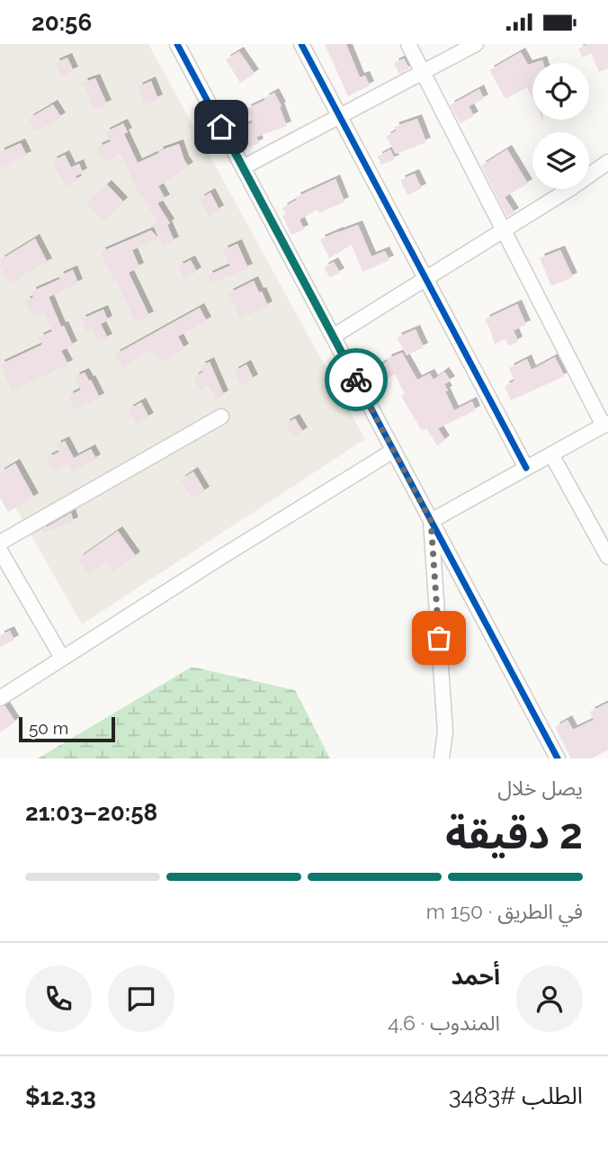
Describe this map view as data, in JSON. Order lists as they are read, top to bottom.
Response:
{
  "scale_bar": "50 m",
  "page": {
    "status": "20:56",
    "scale": "50 m",
    "heading": ["2 دقيقة", "يصل خلال", "20:58–21:03"],
    "panel": [
      "أحمد",
      "المندوب · 4.6",
      "الطلب #3483",
      "$12.33"
    ],
    "bar": "في الطريق · 150 m"
  }
}
